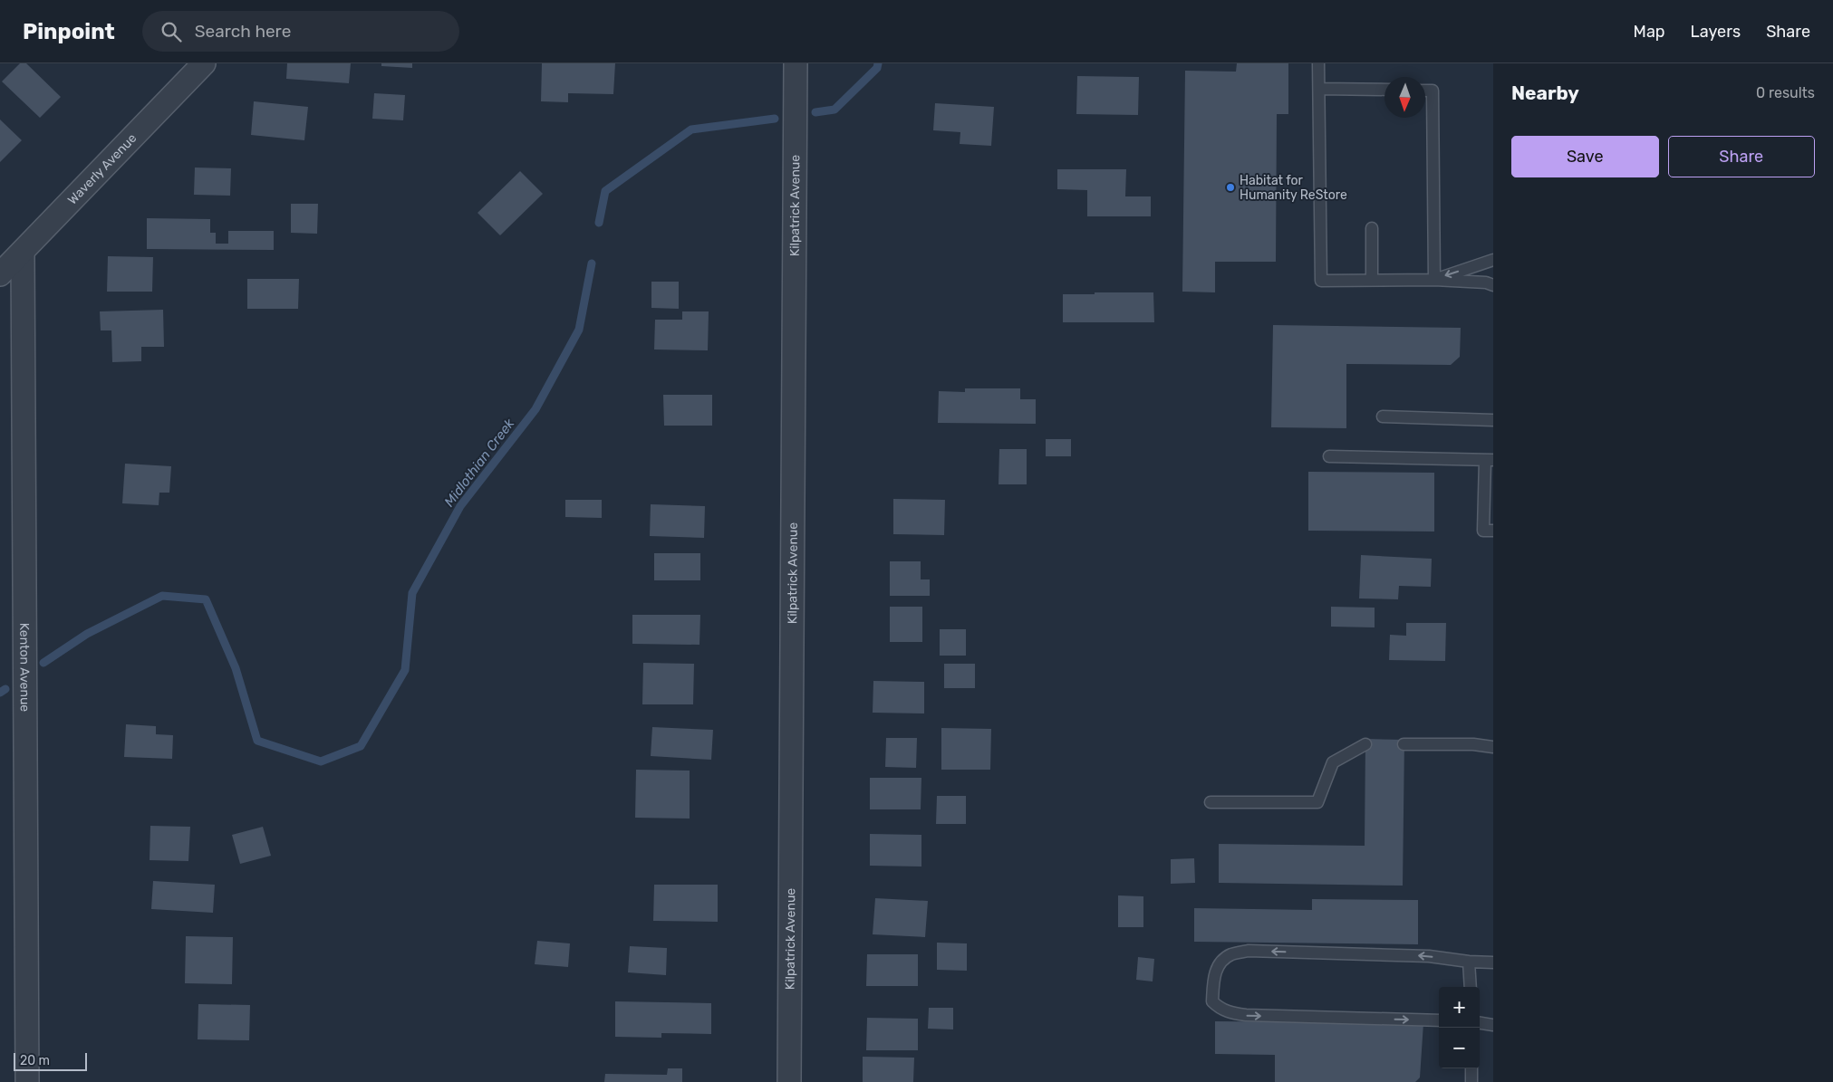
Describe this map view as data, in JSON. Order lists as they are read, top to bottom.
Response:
{
  "streets": {
    "street": ["Waverly Avenue", "Kilpatrick Avenue", "Kenton Avenue"]
  },
  "crossings": [
    ["Waverly Avenue", "Kenton Avenue"]
  ],
  "water": ["Midlothian Creek"],
  "places": ["Habitat for Humanity ReStore"],
  "scale_bar": "20 m",
  "north": "bottom",
  "page": {
    "header": "Pinpoint",
    "search": "Search here",
    "nav": ["Map", "Layers", "Share"],
    "heading": ["Nearby", "0 results"],
    "buttons": ["Save", "Share"],
    "map_buttons": ["+", "−"],
    "scale": "20 m"
  }
}
